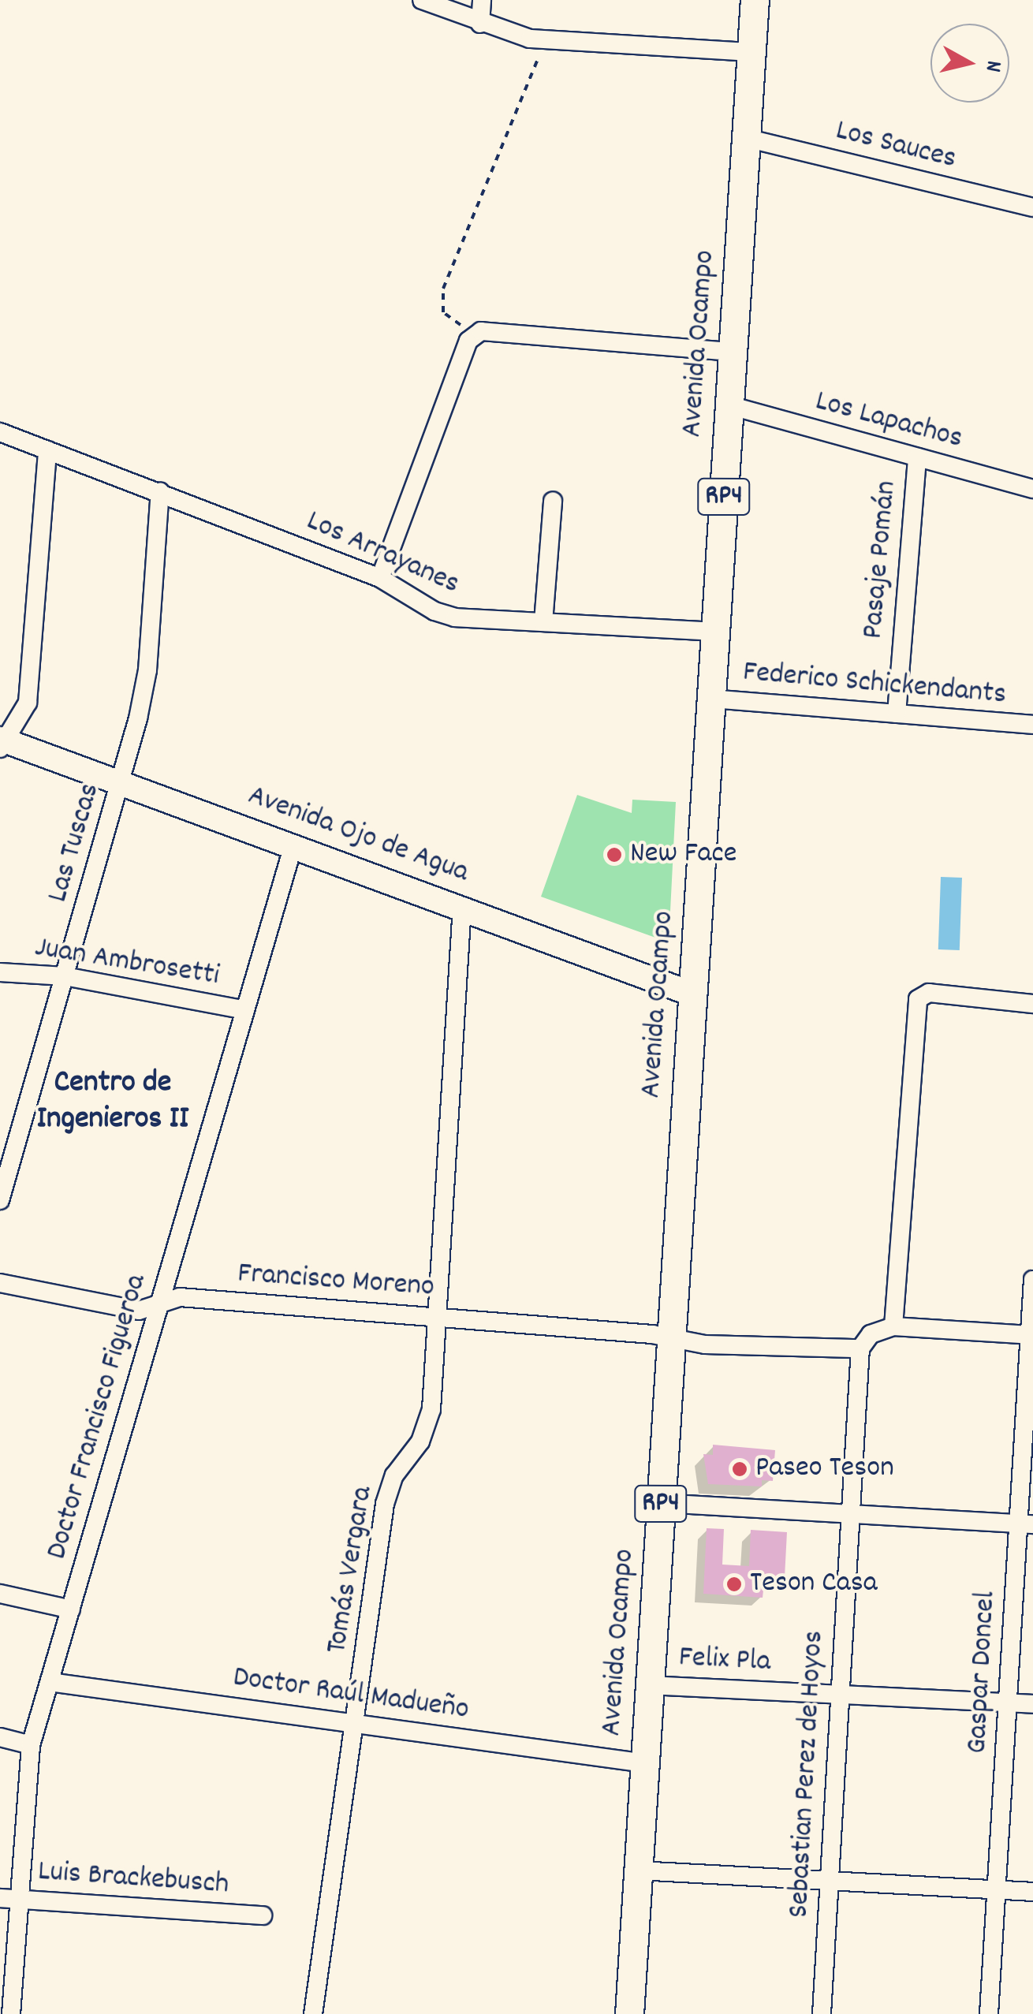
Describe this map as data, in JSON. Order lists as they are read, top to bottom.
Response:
{
  "streets": {
    "main road": ["Avenida Ocampo", "RP4", "Avenida Ojo de Agua"],
    "street": [
      "Los Sauces",
      "Los Lapachos",
      "Los Arrayanes",
      "Pasaje Pomán",
      "Federico Schickendants",
      "Las Tuscas",
      "Juan Ambrosetti",
      "Francisco Moreno",
      "Doctor Francisco Figueroa",
      "Tomás Vergara",
      "Felix Pla",
      "Gaspar Doncel",
      "Doctor Raúl Madueño",
      "Sebastian Perez de Hoyos",
      "Luis Brackebusch"
    ]
  },
  "crossings": [
    ["Los Sauces", "Avenida Ocampo"],
    ["Avenida Ocampo", "Los Lapachos"],
    ["Avenida Ocampo", "Los Arrayanes"],
    ["Avenida Ocampo", "Federico Schickendants"],
    ["Avenida Ocampo", "Avenida Ojo de Agua"],
    ["Avenida Ocampo", "Francisco Moreno"],
    ["Avenida Ocampo", "Felix Pla"],
    ["Avenida Ocampo", "Doctor Raúl Madueño"],
    ["Los Lapachos", "Pasaje Pomán"],
    ["Los Arrayanes", "Las Tuscas"],
    ["Pasaje Pomán", "Federico Schickendants"],
    ["Avenida Ojo de Agua", "Las Tuscas"],
    ["Avenida Ojo de Agua", "Doctor Francisco Figueroa"],
    ["Avenida Ojo de Agua", "Tomás Vergara"],
    ["Las Tuscas", "Juan Ambrosetti"],
    ["Juan Ambrosetti", "Doctor Francisco Figueroa"],
    ["Francisco Moreno", "Doctor Francisco Figueroa"],
    ["Francisco Moreno", "Tomás Vergara"],
    ["Francisco Moreno", "Sebastian Perez de Hoyos"],
    ["Doctor Francisco Figueroa", "Doctor Raúl Madueño"],
    ["Doctor Francisco Figueroa", "Luis Brackebusch"],
    ["Tomás Vergara", "Doctor Raúl Madueño"],
    ["Felix Pla", "Gaspar Doncel"],
    ["Felix Pla", "Sebastian Perez de Hoyos"]
  ],
  "districts": ["Centro de Ingenieros II"],
  "places": ["New Face", "Paseo Teson", "Teson Casa"],
  "north": "right"
}
